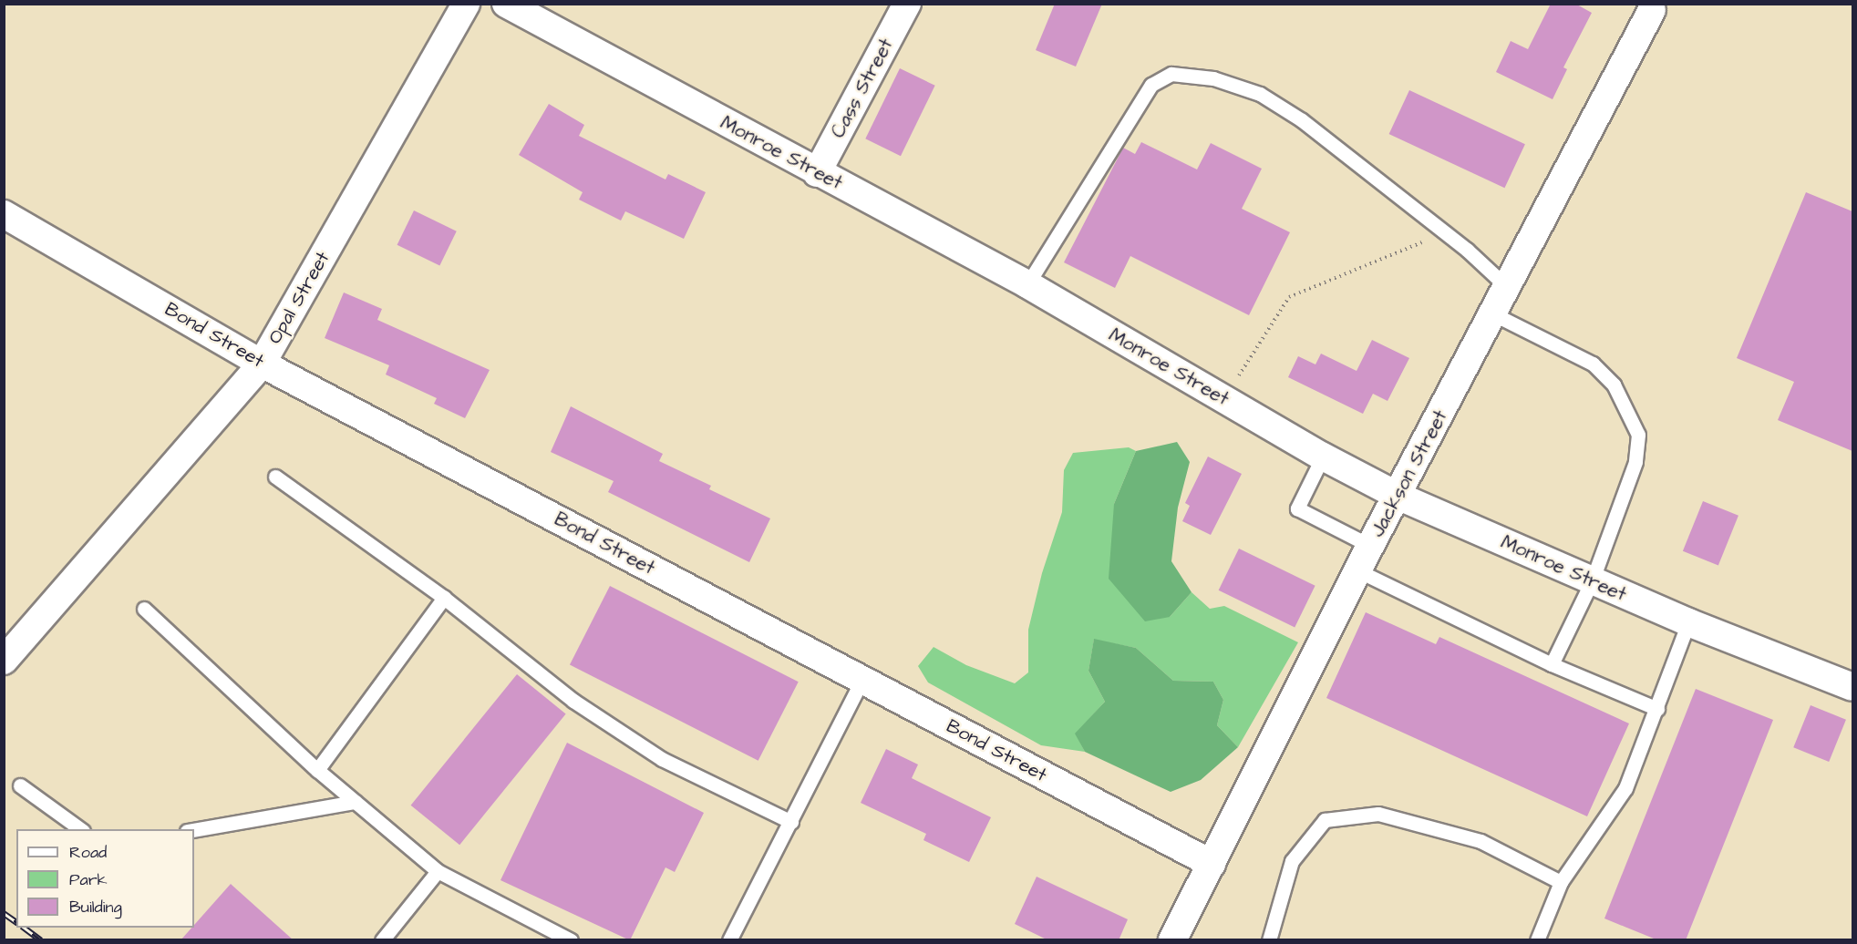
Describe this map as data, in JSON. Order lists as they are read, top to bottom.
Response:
{
  "streets": {
    "street": [
      "Cass Street",
      "Monroe Street",
      "Opal Street",
      "Bond Street",
      "Jackson Street"
    ]
  },
  "crossings": [
    ["Cass Street", "Monroe Street"],
    ["Monroe Street", "Jackson Street"],
    ["Opal Street", "Bond Street"],
    ["Bond Street", "Jackson Street"]
  ],
  "legend": ["Road", "Park", "Building"]
}
